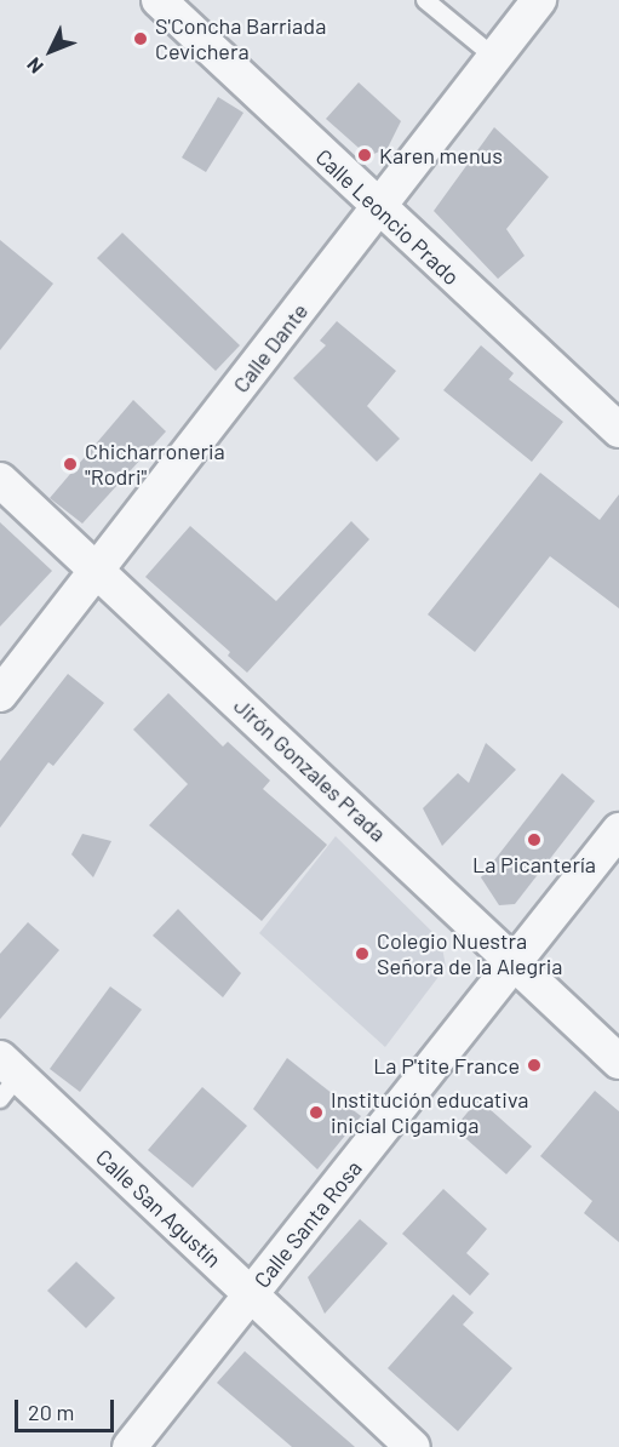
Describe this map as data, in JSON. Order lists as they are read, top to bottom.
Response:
{
  "streets": {
    "street": [
      "Calle Leoncio Prado",
      "Calle Dante",
      "Jirón Gonzales Prada",
      "Calle San Agustín",
      "Calle Santa Rosa"
    ]
  },
  "crossings": [
    ["Calle Leoncio Prado", "Calle Dante"],
    ["Calle Dante", "Jirón Gonzales Prada"],
    ["Jirón Gonzales Prada", "Calle Santa Rosa"],
    ["Calle San Agustín", "Calle Santa Rosa"]
  ],
  "places": [
    "S'Concha Barriada Cevichera",
    "Karen menus",
    "Chicharroneria \"Rodri\"",
    "La Picantería",
    "Colegio Nuestra Señora de la Alegria",
    "La P'tite France",
    "Institución educativa inicial Cigamiga"
  ],
  "scale_bar": "20 m",
  "north": "bottom left"
}
